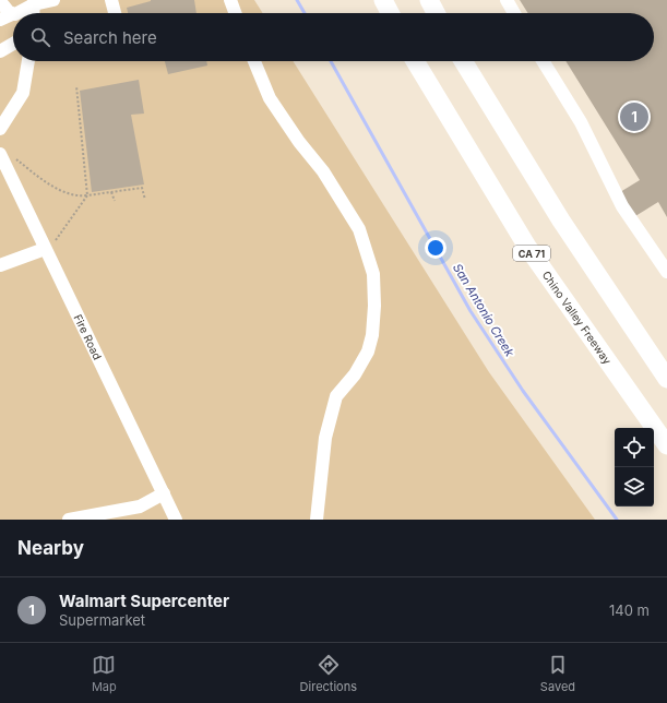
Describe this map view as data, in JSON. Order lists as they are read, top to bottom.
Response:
{
  "streets": {
    "highway": ["CA 71", "Chino Valley Freeway"],
    "street": ["Fire Road"]
  },
  "water": ["San Antonio Creek"],
  "page": {
    "search": "Search here",
    "pins": "1",
    "heading": "Nearby",
    "list": [
      {
        "mark": "1",
        "name": "Walmart Supercenter",
        "note": "Supermarket",
        "value": "140 m"
      }
    ],
    "nav": ["Map", "Directions", "Saved"]
  }
}
